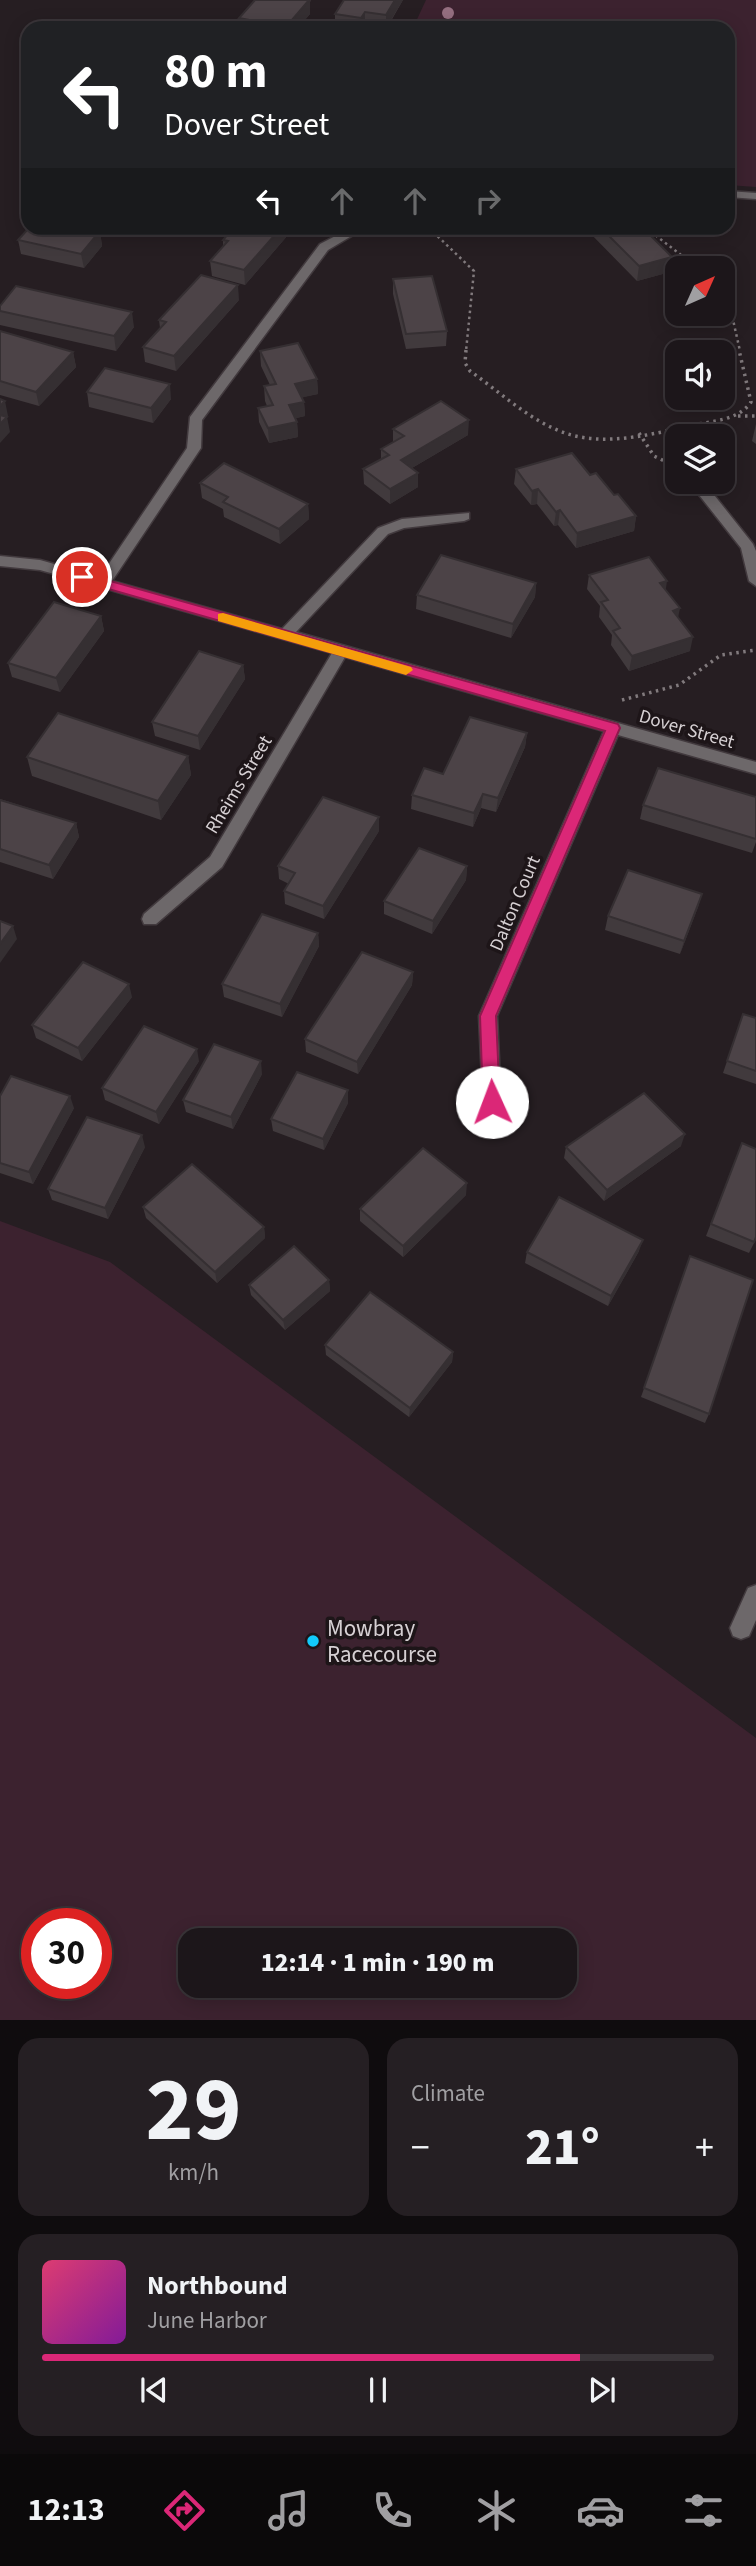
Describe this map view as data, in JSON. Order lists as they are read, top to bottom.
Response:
{
  "streets": {
    "street": ["Dover Street", "Rheims Street", "Dalton Court"]
  },
  "crossings": [
    ["Dover Street", "Rheims Street"],
    ["Dover Street", "Dalton Court"]
  ],
  "places": ["Mowbray Racecourse"],
  "north": "top right",
  "page": {
    "turn": ["80 m", "Dover Street"],
    "limit": "30",
    "trip": "12:14 · 1 min · 190 m",
    "tile": [
      ["29", "km/h"],
      "Climate"
    ],
    "heat": ["−", "21°", "+"],
    "song": ["Northbound", "June Harbor"],
    "tabs": "12:13"
  }
}
